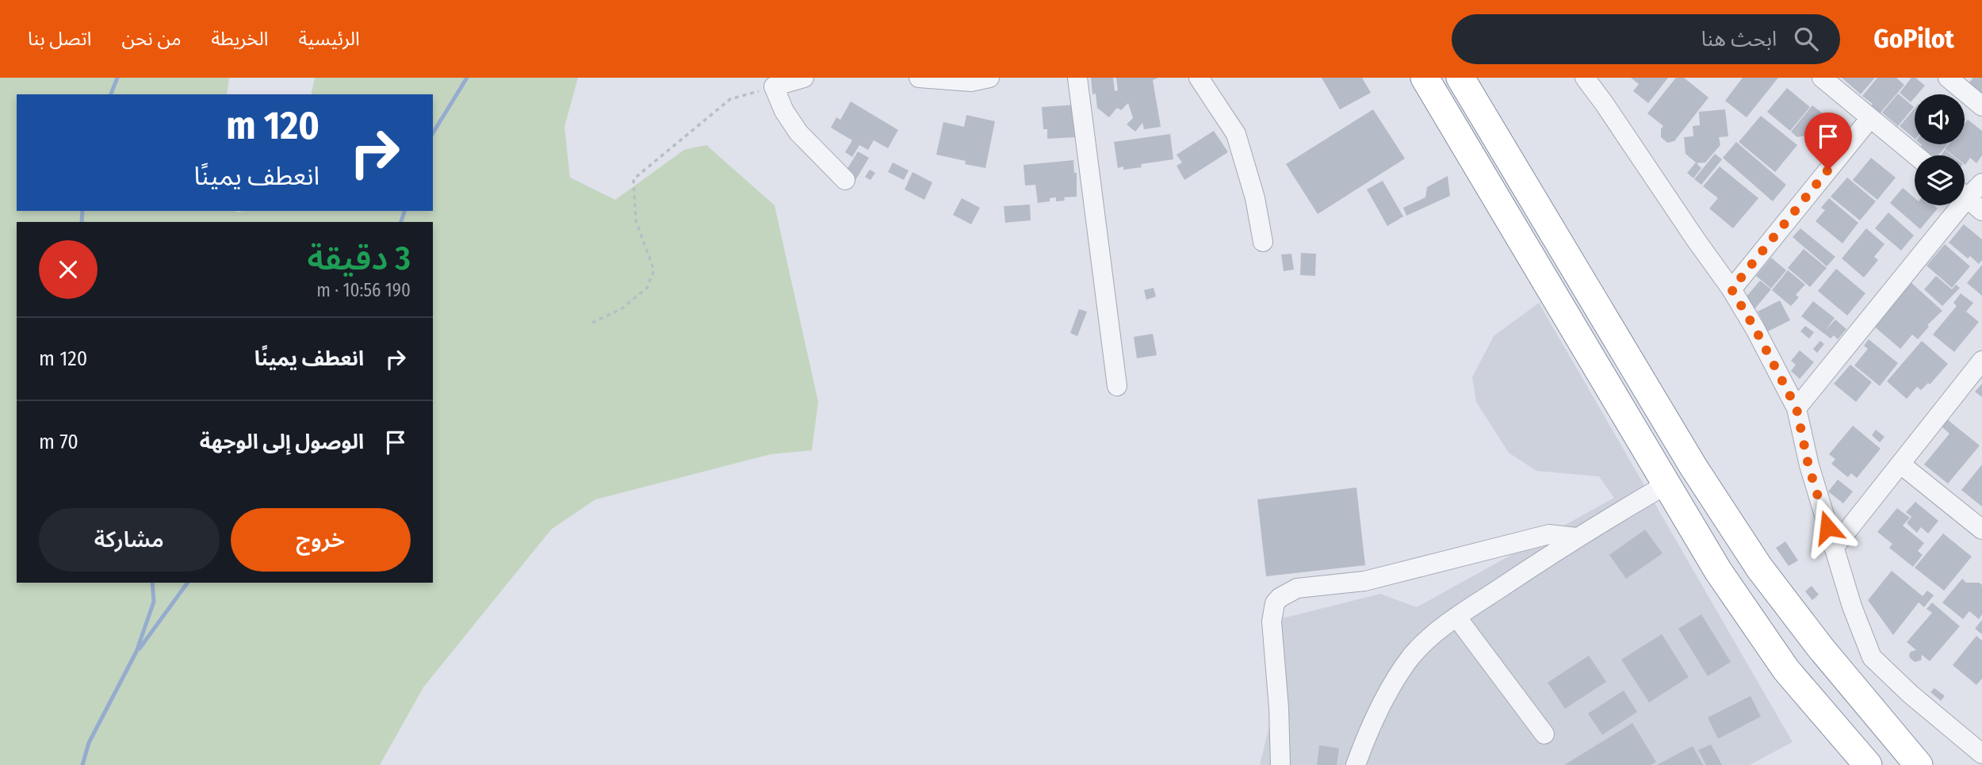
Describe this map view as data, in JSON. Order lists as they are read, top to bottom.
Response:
{
  "page": {
    "header": "GoPilot",
    "search": "ابحث هنا",
    "nav": [
      "الرئيسية",
      "الخريطة",
      "من نحن",
      "اتصل بنا"
    ],
    "turn": ["120 m", "انعطف يمينًا"],
    "heading": ["3 دقيقة", "190 m · 10:56"],
    "list": [
      {
        "name": "انعطف يمينًا",
        "value": "120 m"
      },
      {
        "name": "الوصول إلى الوجهة",
        "value": "70 m"
      }
    ],
    "buttons": ["خروج", "مشاركة"]
  }
}
